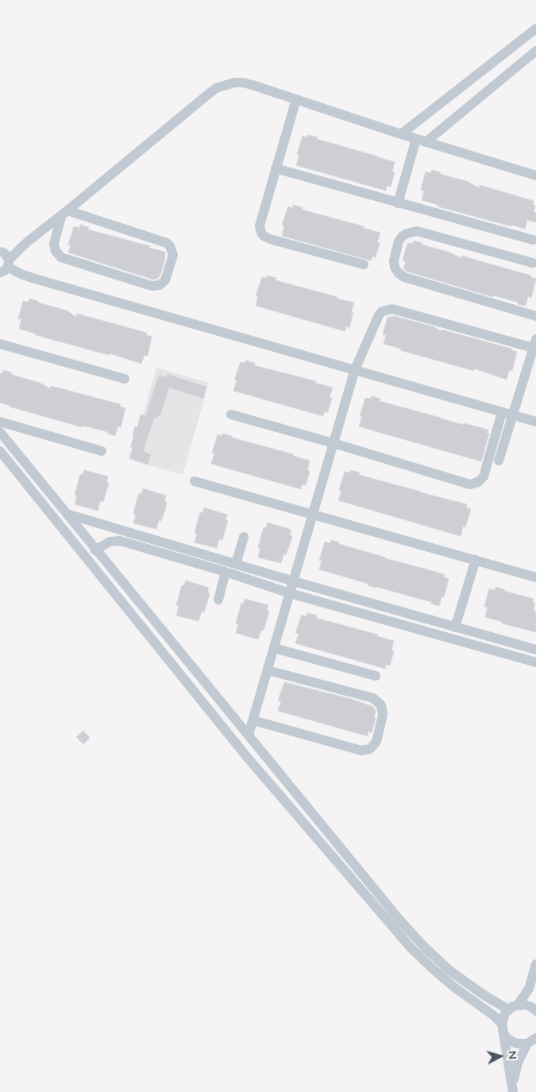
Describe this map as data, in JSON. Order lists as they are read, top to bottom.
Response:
{
  "north": "right"
}
